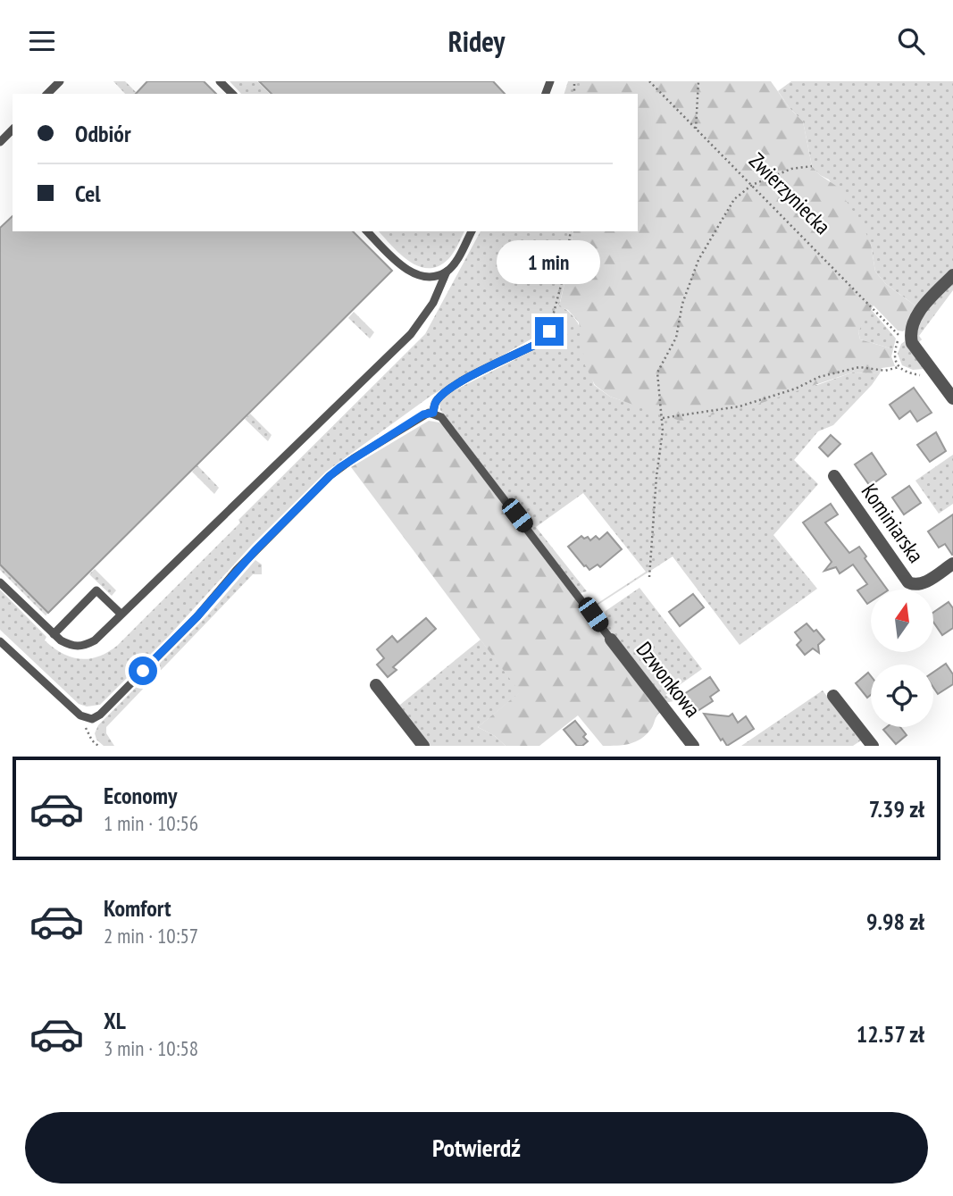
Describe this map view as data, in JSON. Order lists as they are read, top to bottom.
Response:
{
  "streets": {
    "street": ["Kominiarska", "Dzwonkowa"],
    "path": ["Zwierzyniecka"]
  },
  "north": "top",
  "page": {
    "header": "Ridey",
    "banner": ["Odbiór", "Cel"],
    "bubble": "1 min",
    "list": [
      {
        "name": "Economy",
        "note": "1 min · 10:56",
        "value": "7.39 zł"
      },
      {
        "name": "Komfort",
        "note": "2 min · 10:57",
        "value": "9.98 zł"
      },
      {
        "name": "XL",
        "note": "3 min · 10:58",
        "value": "12.57 zł"
      }
    ],
    "buttons": "Potwierdź"
  }
}
